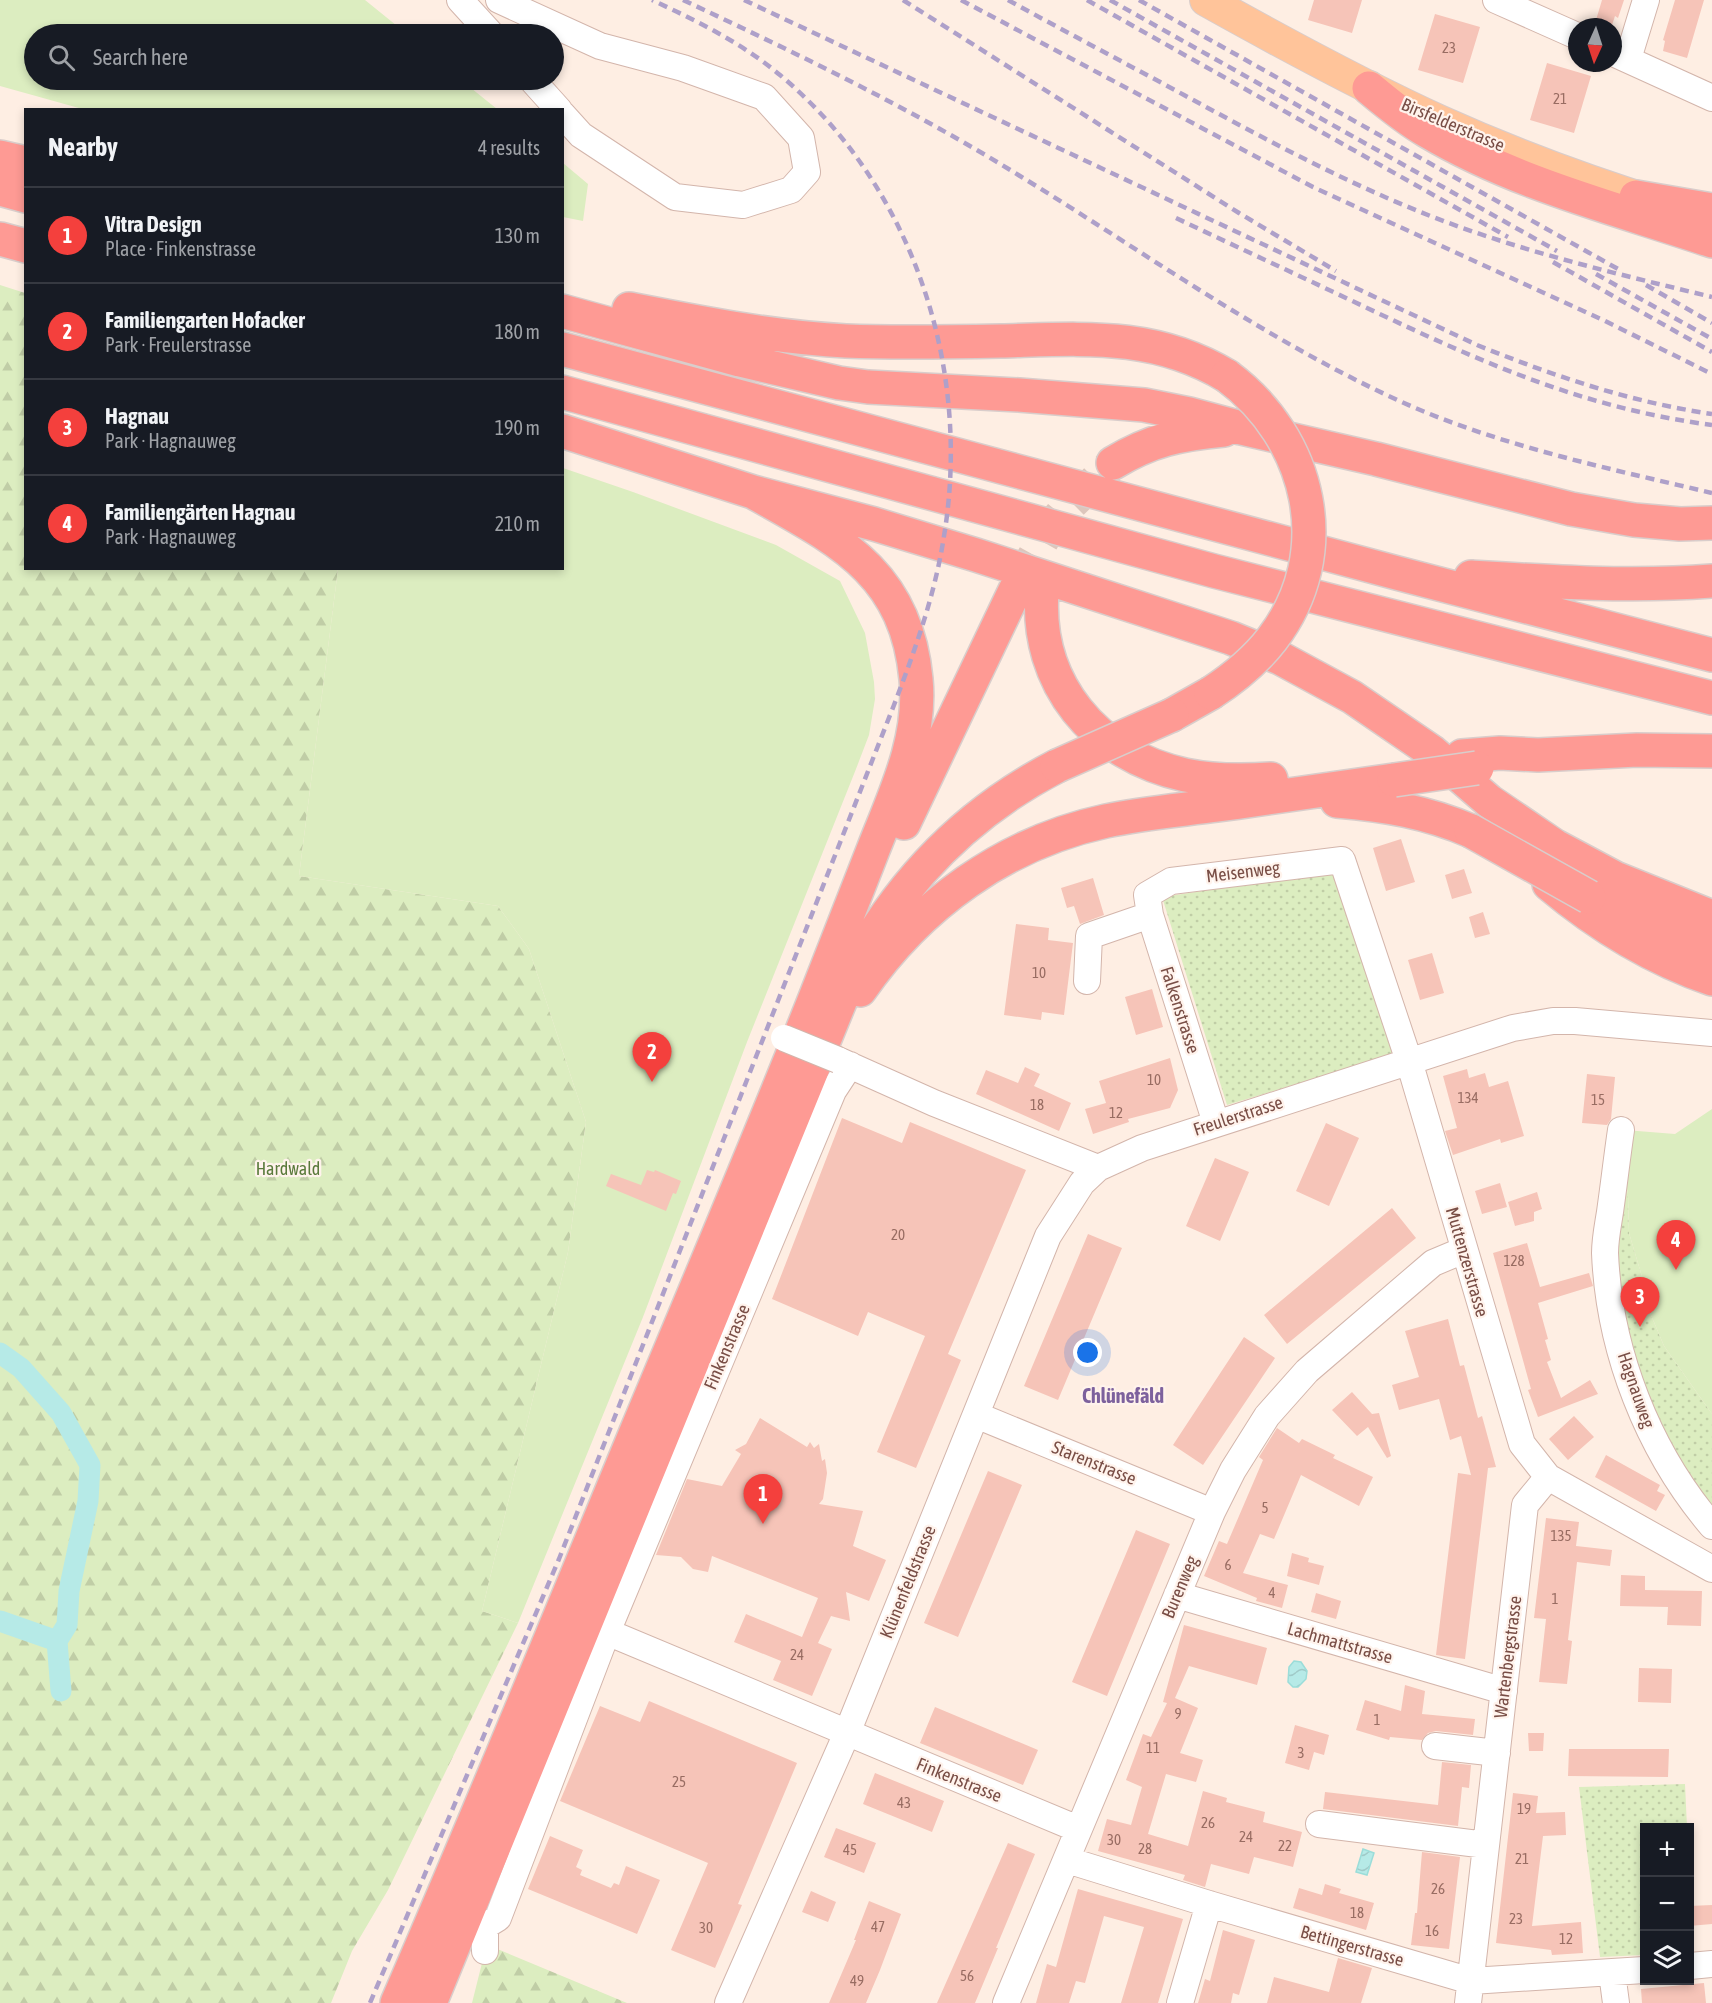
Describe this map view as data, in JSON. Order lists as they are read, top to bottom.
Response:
{
  "streets": {
    "main road": ["Birsfelderstrasse"],
    "street": [
      "Meisenweg",
      "Falkenstrasse",
      "Freulerstrasse",
      "Muttenzerstrasse",
      "Finkenstrasse",
      "Hagnauweg",
      "Starenstrasse",
      "Klünenfeldstrasse",
      "Burenweg",
      "Lachmattstrasse",
      "Wartenbergstrasse",
      "Bettingerstrasse"
    ]
  },
  "crossings": [
    ["Meisenweg", "Falkenstrasse"],
    ["Meisenweg", "Muttenzerstrasse"],
    ["Falkenstrasse", "Freulerstrasse"],
    ["Freulerstrasse", "Muttenzerstrasse"],
    ["Freulerstrasse", "Klünenfeldstrasse"],
    ["Muttenzerstrasse", "Burenweg"],
    ["Muttenzerstrasse", "Wartenbergstrasse"],
    ["Finkenstrasse", "Klünenfeldstrasse"],
    ["Finkenstrasse", "Burenweg"],
    ["Starenstrasse", "Klünenfeldstrasse"],
    ["Starenstrasse", "Burenweg"],
    ["Burenweg", "Lachmattstrasse"],
    ["Burenweg", "Bettingerstrasse"],
    ["Lachmattstrasse", "Wartenbergstrasse"],
    ["Wartenbergstrasse", "Bettingerstrasse"]
  ],
  "districts": ["Chlünefäld"],
  "parks": ["Hardwald"],
  "house_numbers": [
    "23",
    "21",
    "10",
    "10",
    "134",
    "15",
    "18",
    "12",
    "20",
    "128",
    "5",
    "135",
    "6",
    "4",
    "1",
    "24",
    "9",
    "1",
    "11",
    "3",
    "25",
    "43",
    "19",
    "26",
    "24",
    "30",
    "22",
    "28",
    "45",
    "21",
    "26",
    "18",
    "23",
    "47",
    "30",
    "16",
    "12",
    "56",
    "49"
  ],
  "north": "bottom",
  "page": {
    "search": "Search here",
    "heading": ["Nearby", "4 results"],
    "list": [
      {
        "mark": "1",
        "name": "Vitra Design",
        "note": "Place · Finkenstrasse",
        "value": "130 m"
      },
      {
        "mark": "2",
        "name": "Familiengarten Hofacker",
        "note": "Park · Freulerstrasse",
        "value": "180 m"
      },
      {
        "mark": "3",
        "name": "Hagnau",
        "note": "Park · Hagnauweg",
        "value": "190 m"
      },
      {
        "mark": "4",
        "name": "Familiengärten Hagnau",
        "note": "Park · Hagnauweg",
        "value": "210 m"
      }
    ],
    "pins": [
      "2",
      "4",
      "3",
      "1"
    ],
    "map_buttons": ["+", "−"]
  }
}
